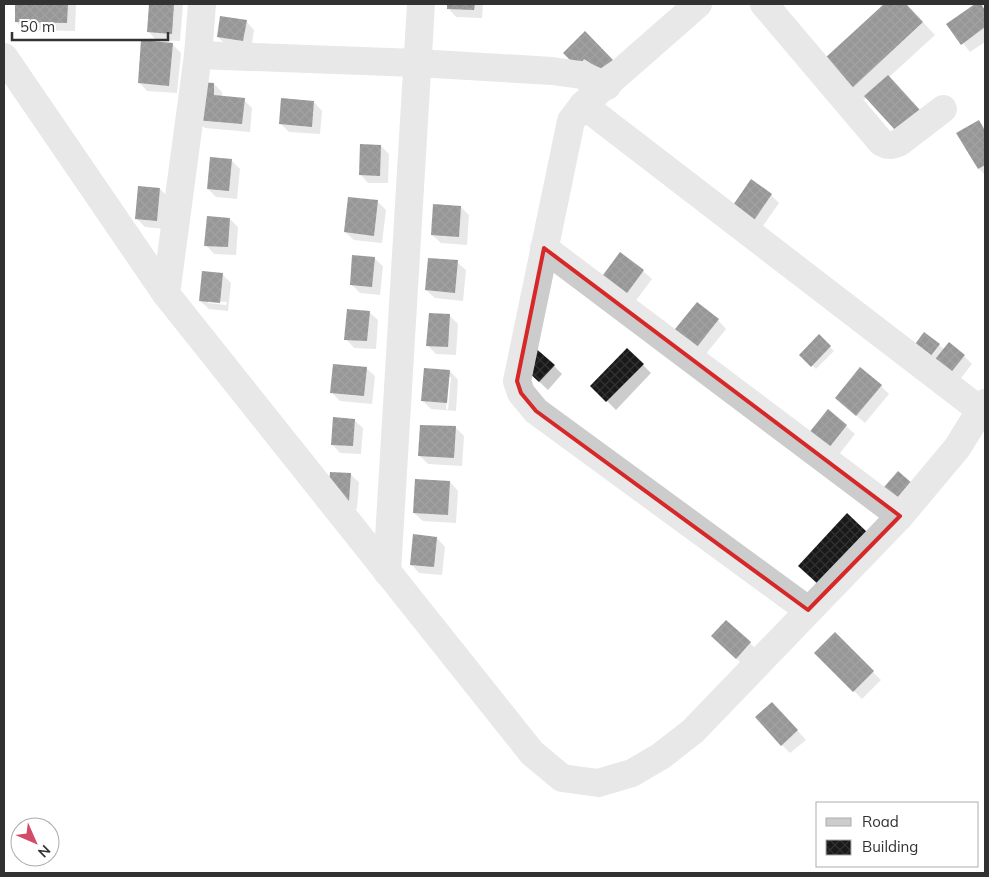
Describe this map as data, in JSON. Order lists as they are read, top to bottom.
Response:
{
  "legend": ["Road", "Building"],
  "scale_bar": "50 m",
  "north": "bottom right"
}
